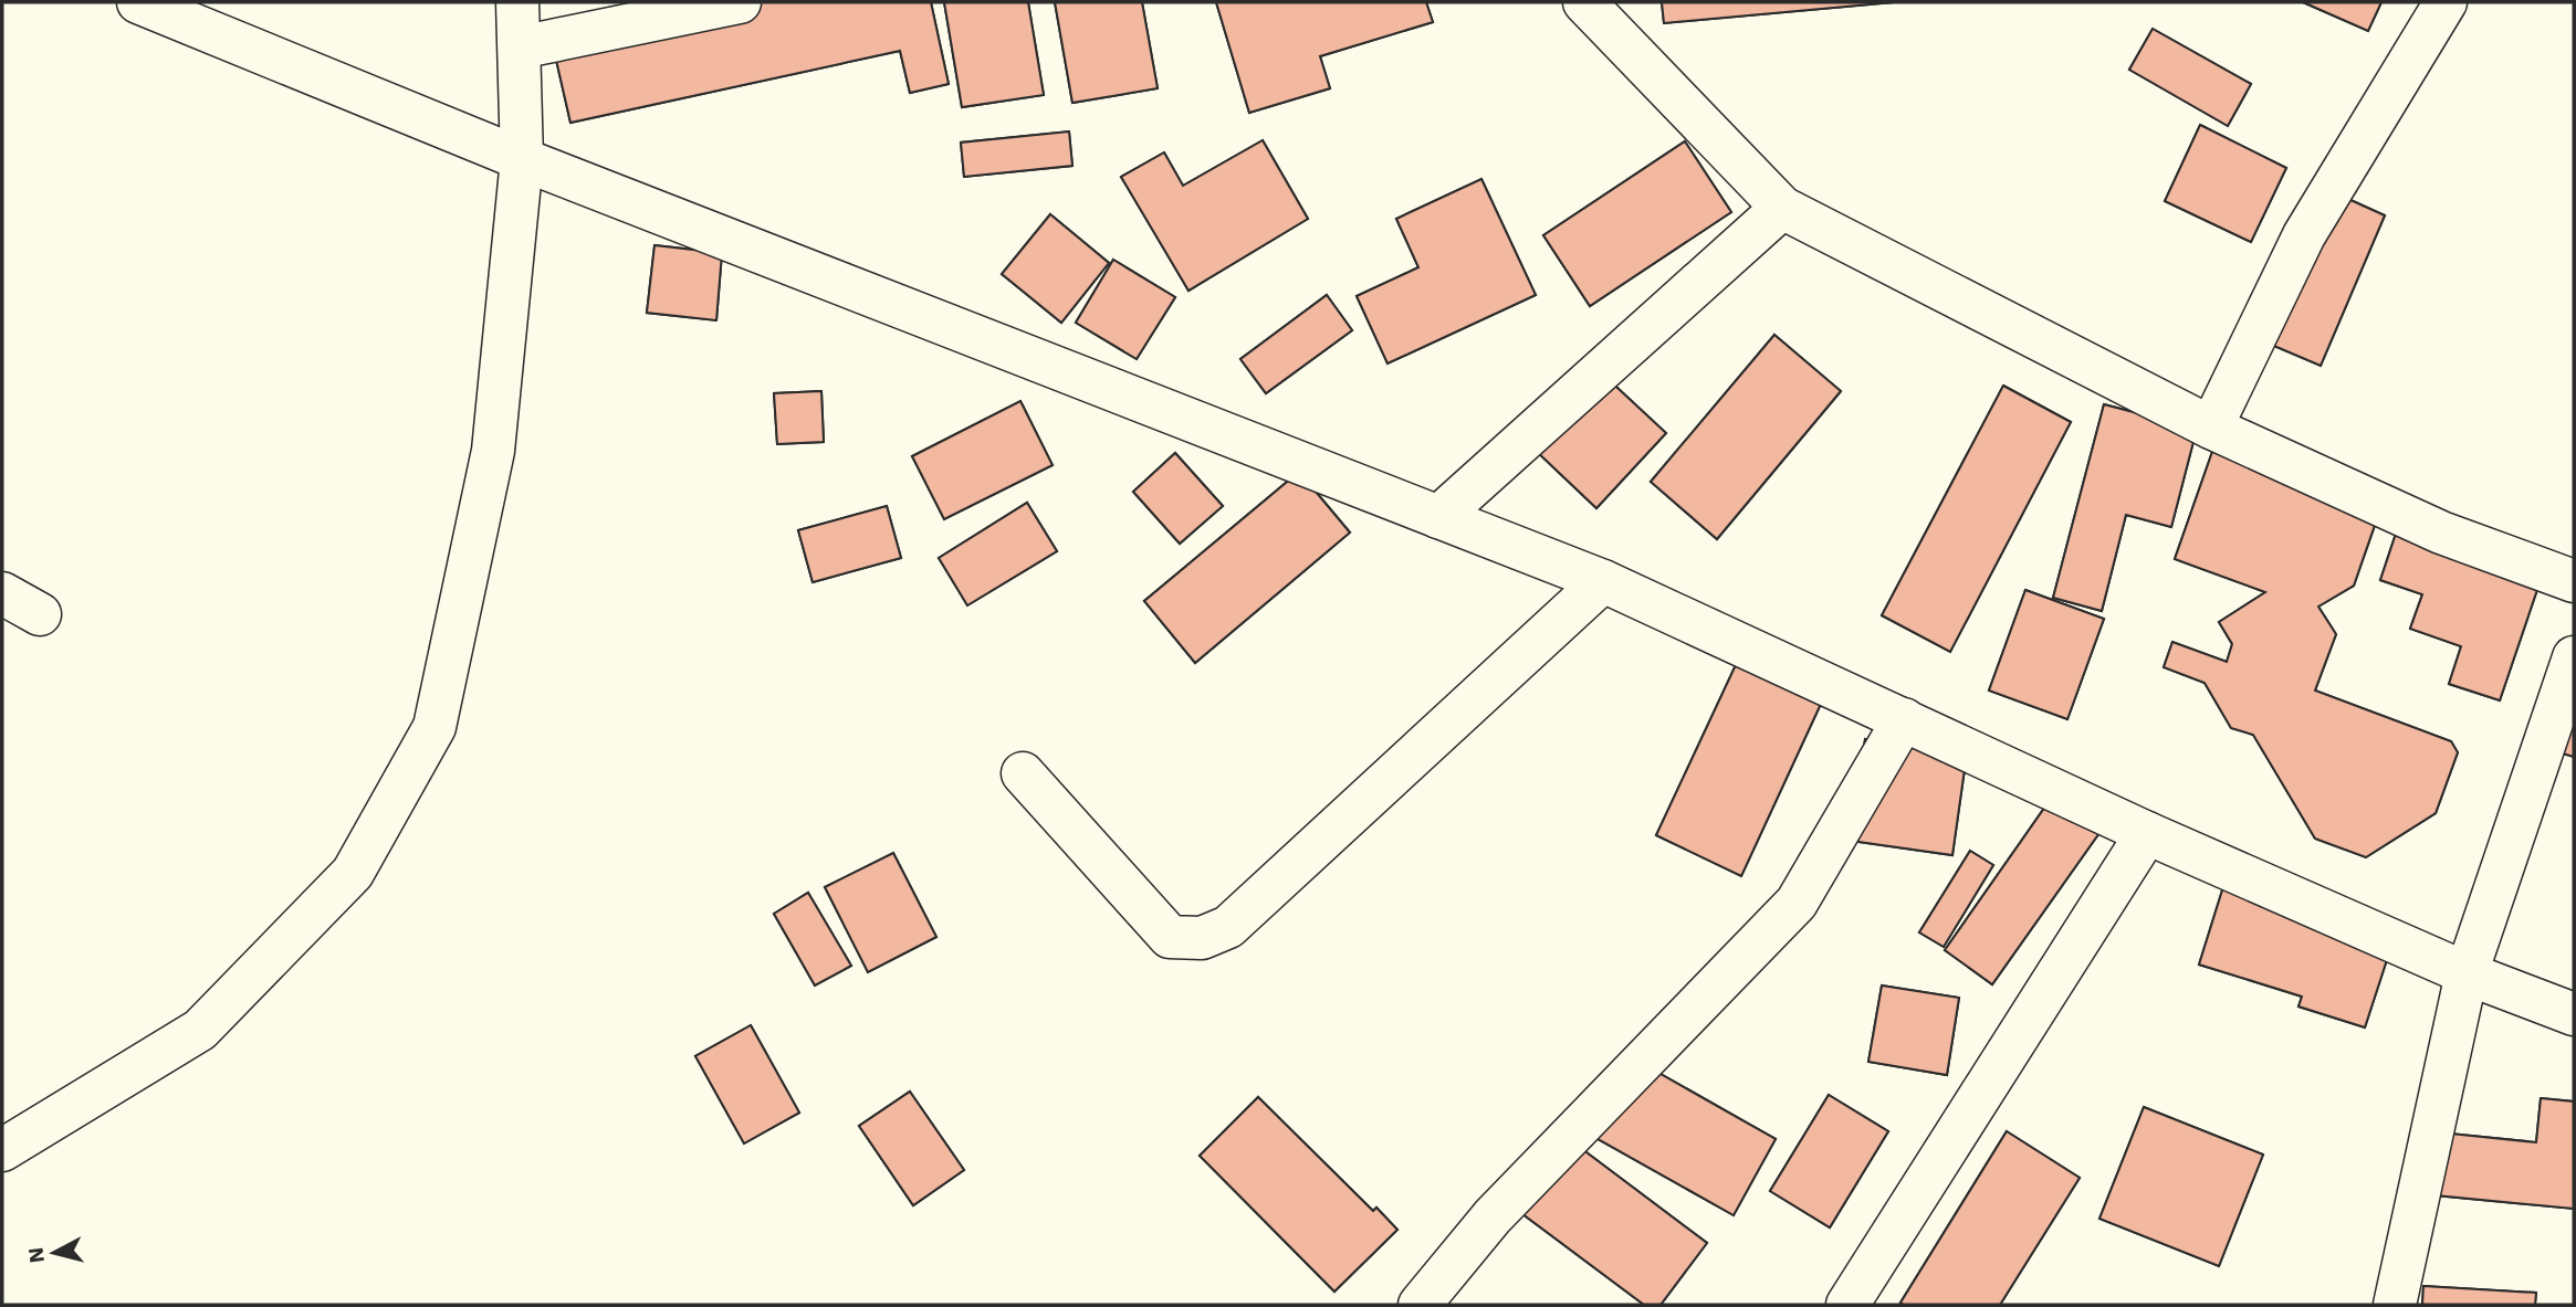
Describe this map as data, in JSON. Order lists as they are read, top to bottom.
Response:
{
  "north": "left"
}
